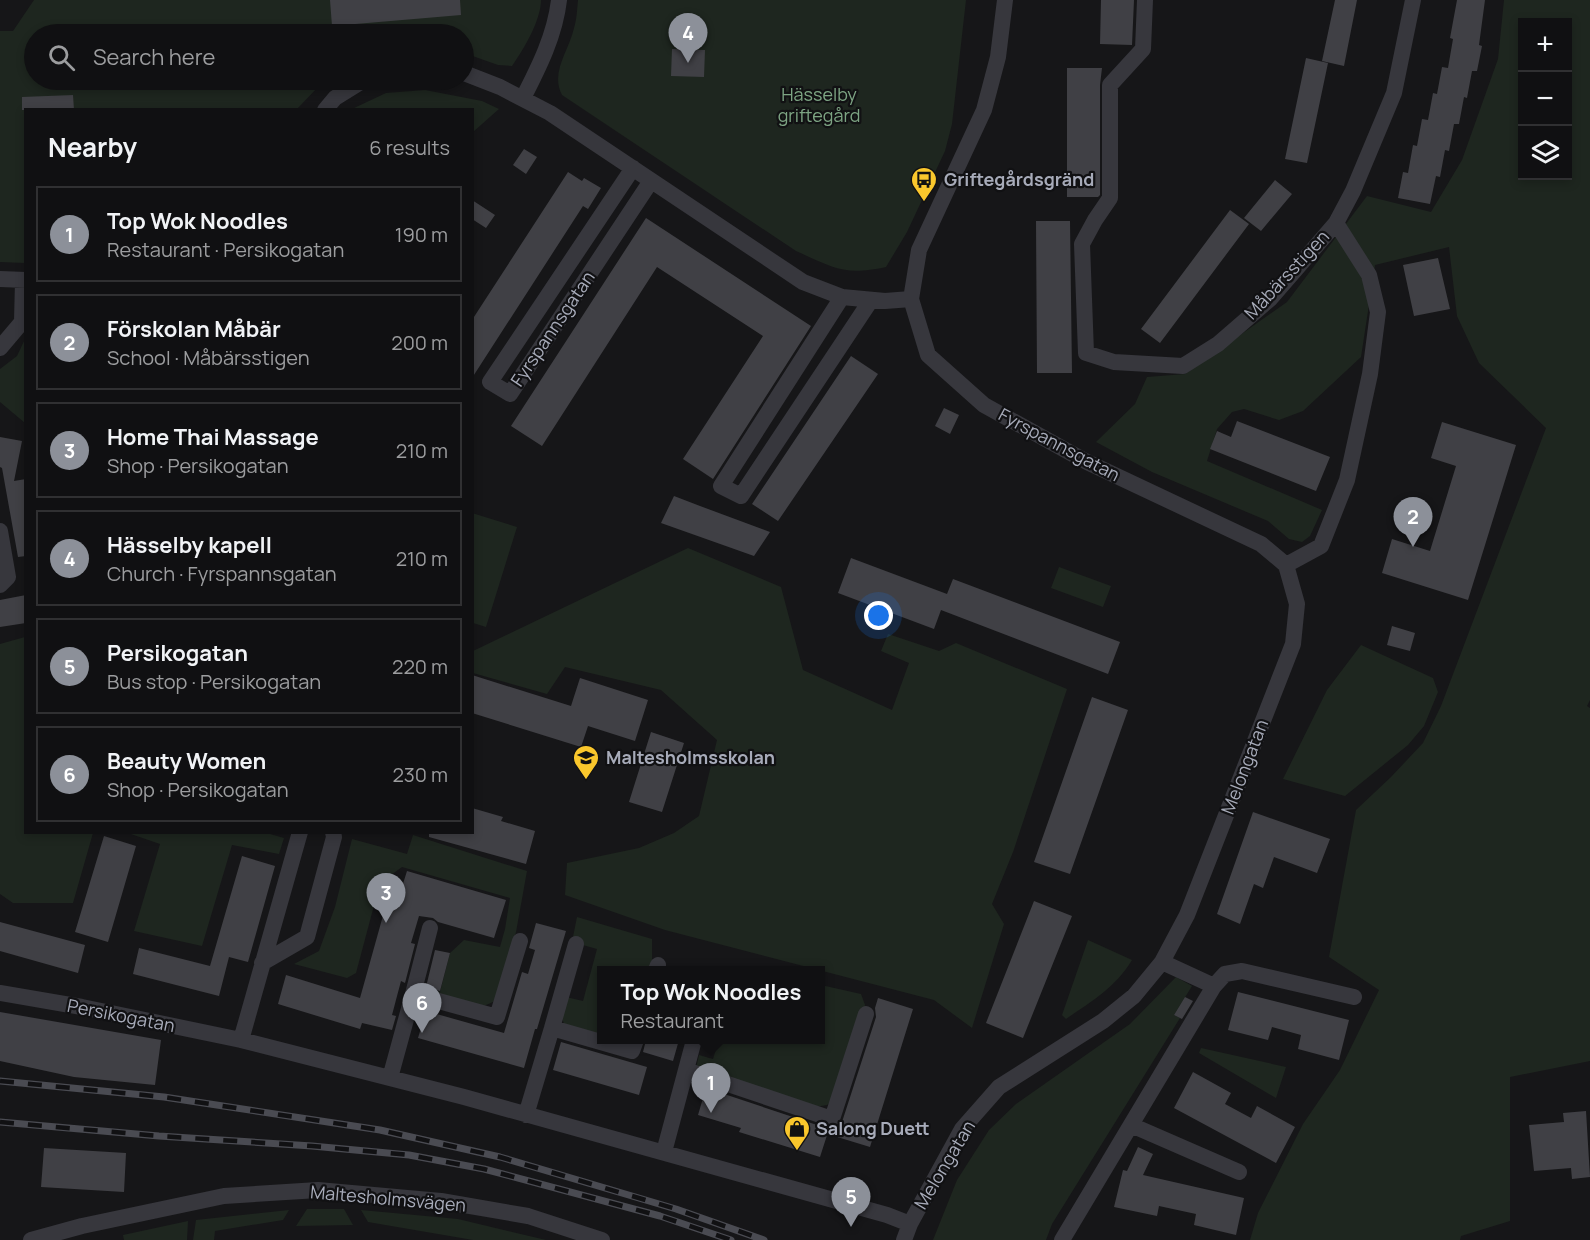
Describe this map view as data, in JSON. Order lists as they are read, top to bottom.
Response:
{
  "streets": {
    "street": [
      "Måbärsstigen",
      "Fyrspannsgatan",
      "Melongatan",
      "Persikogatan",
      "Maltesholmsvägen"
    ]
  },
  "crossings": [
    ["Måbärsstigen", "Fyrspannsgatan"],
    ["Måbärsstigen", "Melongatan"],
    ["Fyrspannsgatan", "Melongatan"],
    ["Melongatan", "Persikogatan"]
  ],
  "parks": ["Hässelby griftegård"],
  "places": {
    "bus stop": ["Griftegårdsgränd"],
    "school or university": ["Maltesholmsskolan"],
    "shop": ["Salong Duett"]
  },
  "page": {
    "pins": [
      "4",
      "2",
      "3",
      "6",
      "1",
      "5"
    ],
    "map_buttons": ["+", "−"],
    "search": "Search here",
    "heading": ["Nearby", "6 results"],
    "list": [
      {
        "mark": "1",
        "name": "Top Wok Noodles",
        "note": "Restaurant · Persikogatan",
        "value": "190 m"
      },
      {
        "mark": "2",
        "name": "Förskolan Måbär",
        "note": "School · Måbärsstigen",
        "value": "200 m"
      },
      {
        "mark": "3",
        "name": "Home Thai Massage",
        "note": "Shop · Persikogatan",
        "value": "210 m"
      },
      {
        "mark": "4",
        "name": "Hässelby kapell",
        "note": "Church · Fyrspannsgatan",
        "value": "210 m"
      },
      {
        "mark": "5",
        "name": "Persikogatan",
        "note": "Bus stop · Persikogatan",
        "value": "220 m"
      },
      {
        "mark": "6",
        "name": "Beauty Women",
        "note": "Shop · Persikogatan",
        "value": "230 m"
      }
    ],
    "popup": ["Top Wok Noodles", "Restaurant"]
  }
}
